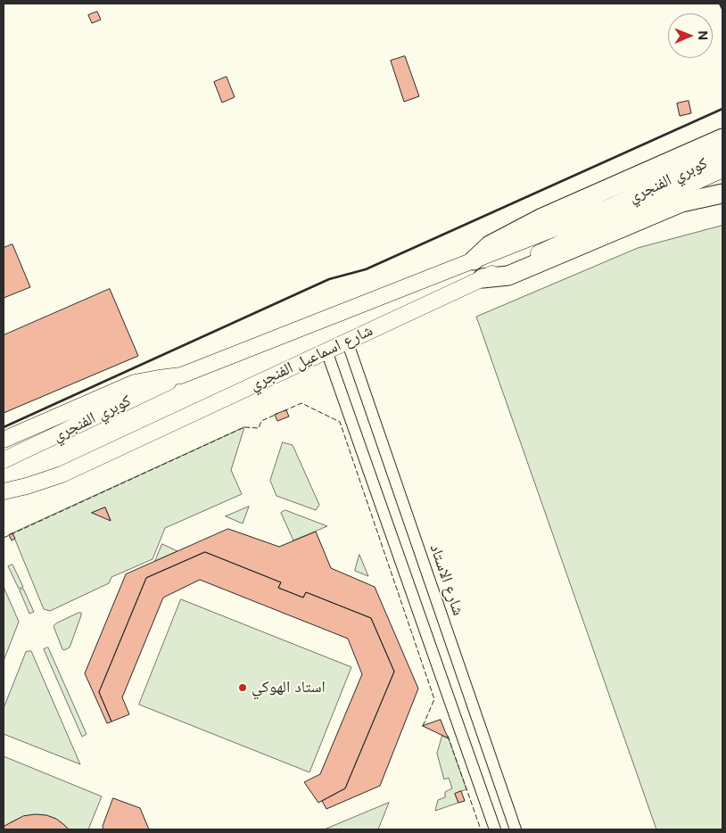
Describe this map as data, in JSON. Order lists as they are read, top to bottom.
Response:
{
  "streets": {
    "main road": ["كوبري الفنجري", "شارع اسماعيل الفنجري"],
    "street": ["شارع الاستاد"]
  },
  "crossings": [
    ["كوبري الفنجري", "شارع اسماعيل الفنجري"],
    ["شارع اسماعيل الفنجري", "شارع الاستاد"]
  ],
  "places": ["استاد الهوكي"],
  "north": "right"
}
